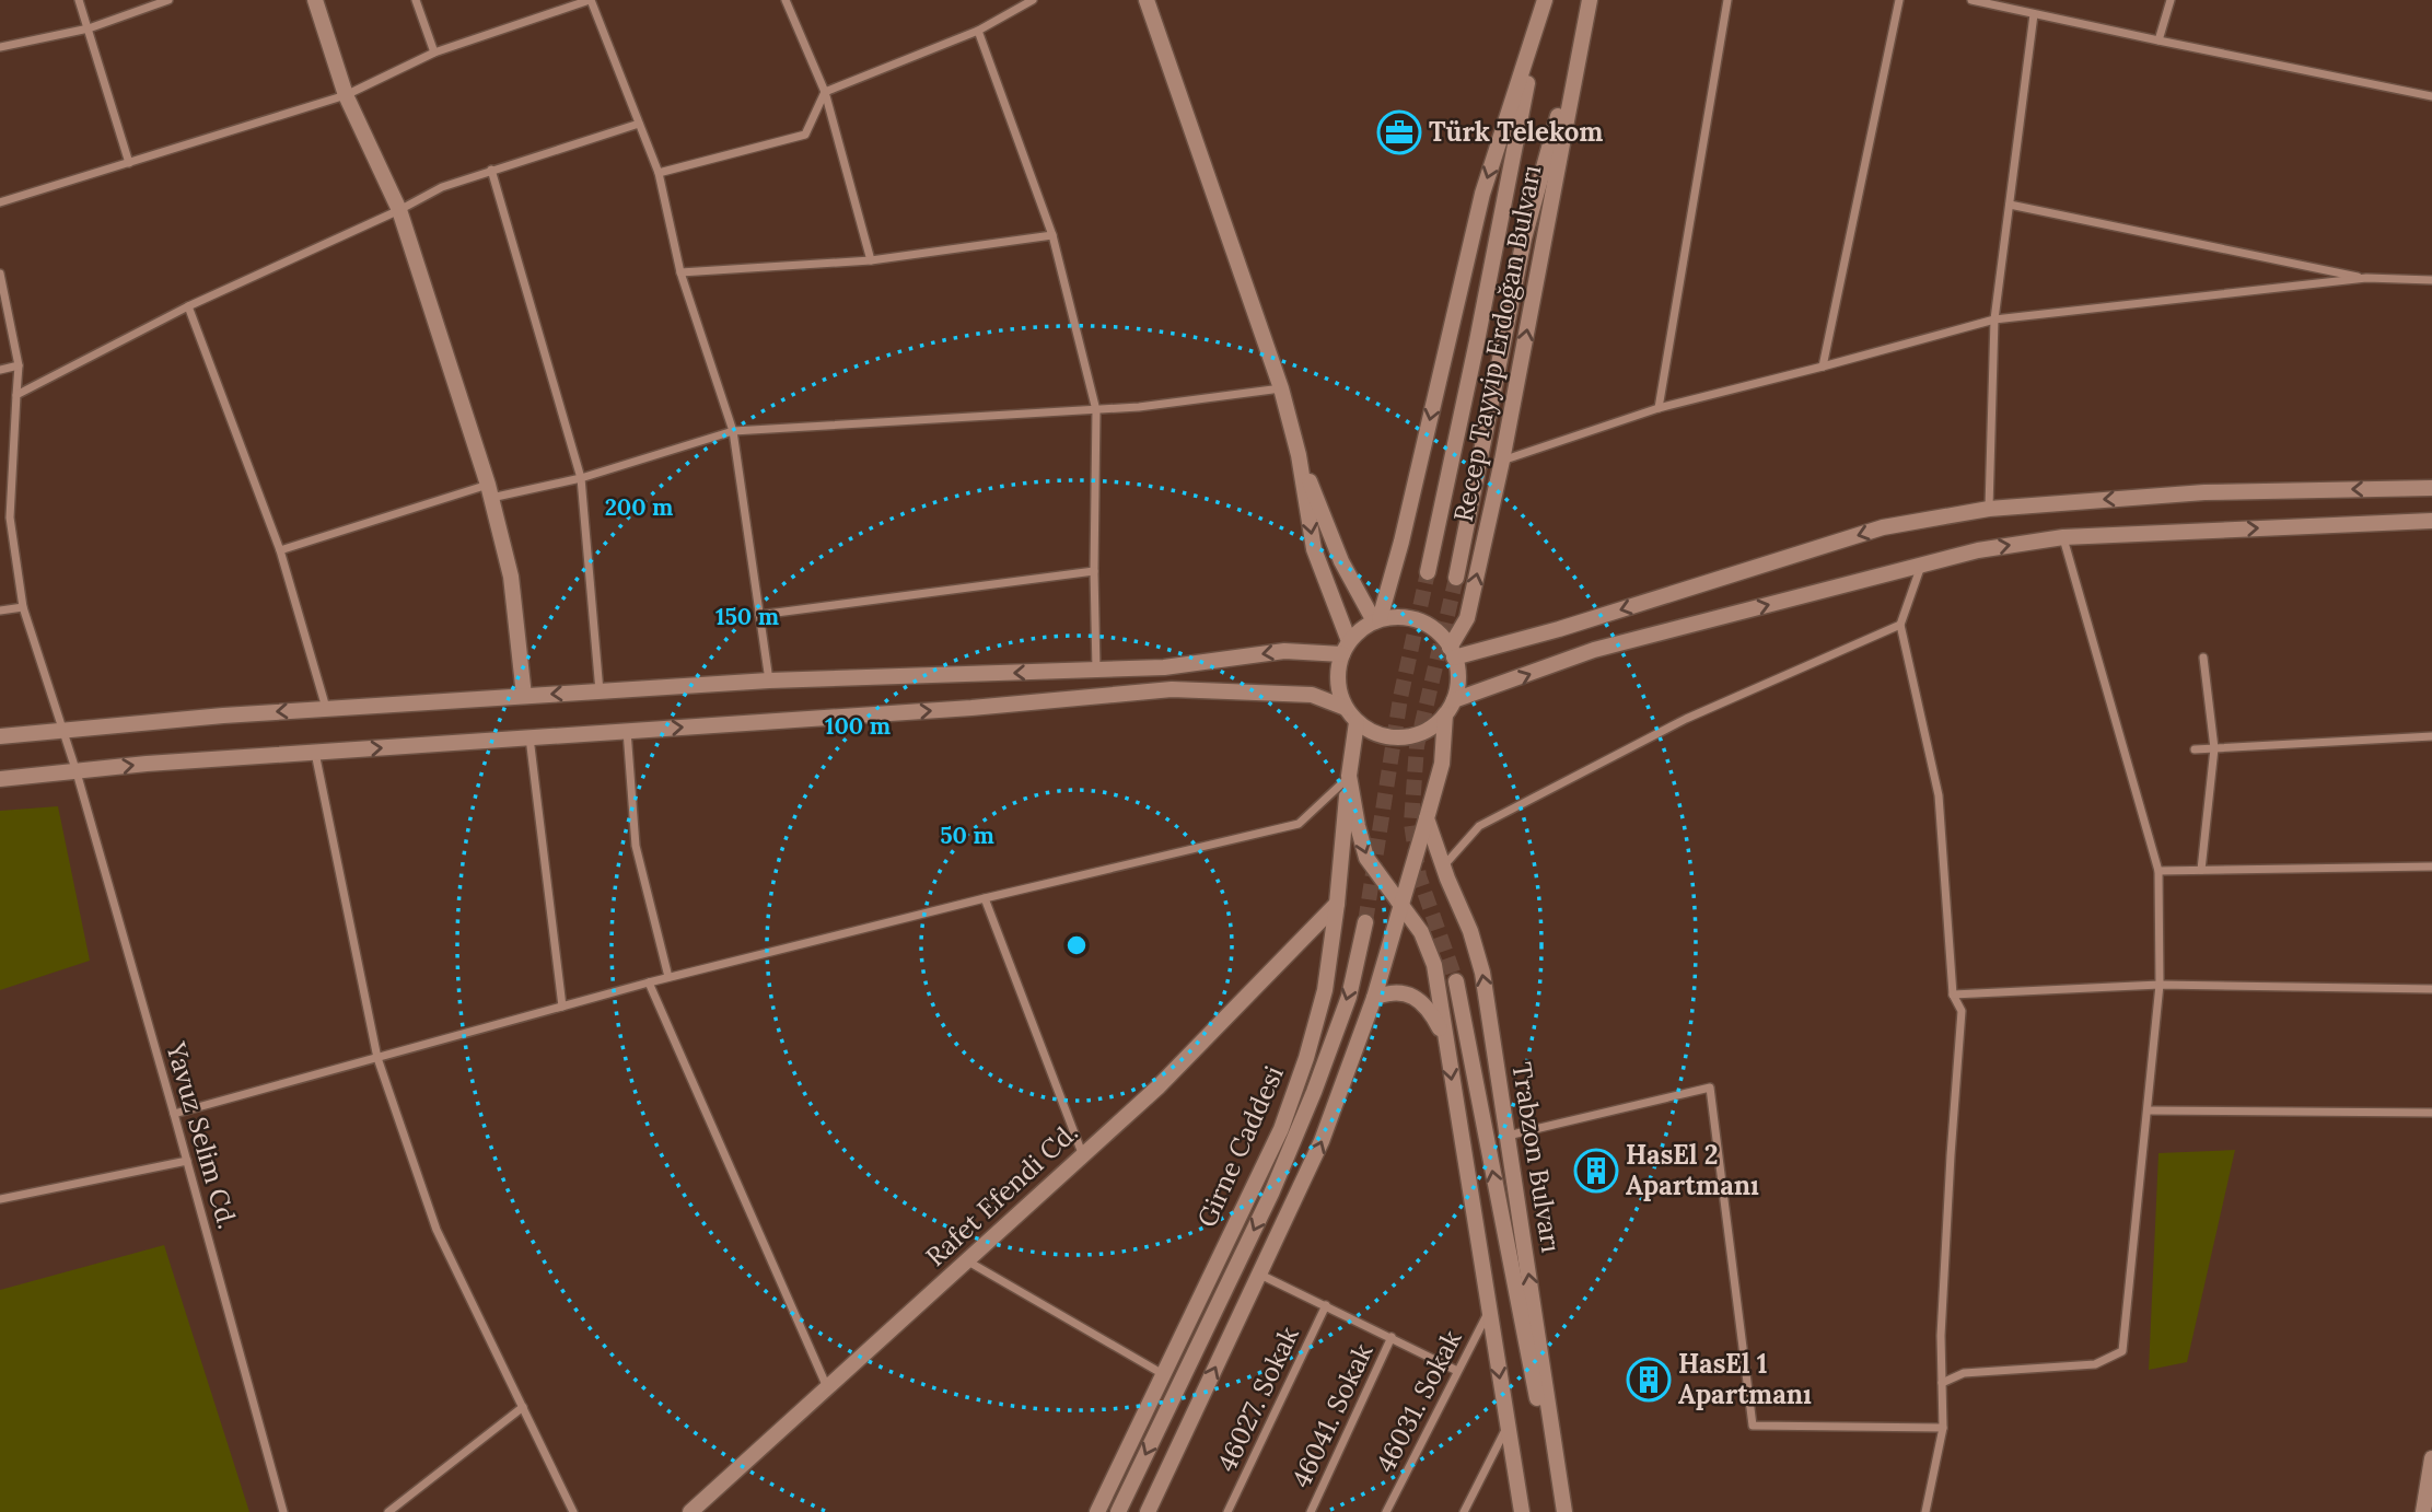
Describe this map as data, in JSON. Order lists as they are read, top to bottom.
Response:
{
  "streets": {
    "main road": [
      "Recep Tayyip Erdoğan Bulvarı",
      "Girne Caddesi",
      "Trabzon Bulvarı",
      "Rafet Efendi Cd."
    ],
    "street": [
      "Yavuz Selim Cd.",
      "46027. Sokak",
      "46031. Sokak",
      "46041. Sokak"
    ]
  },
  "crossings": [
    ["Girne Caddesi", "Rafet Efendi Cd."]
  ],
  "places": {
    "office": ["Türk Telekom"],
    "building": ["HasEl 2 Apartmanı", "HasEl 1 Apartmanı"]
  },
  "rings": [
    "200 m",
    "150 m",
    "100 m",
    "50 m"
  ]
}
